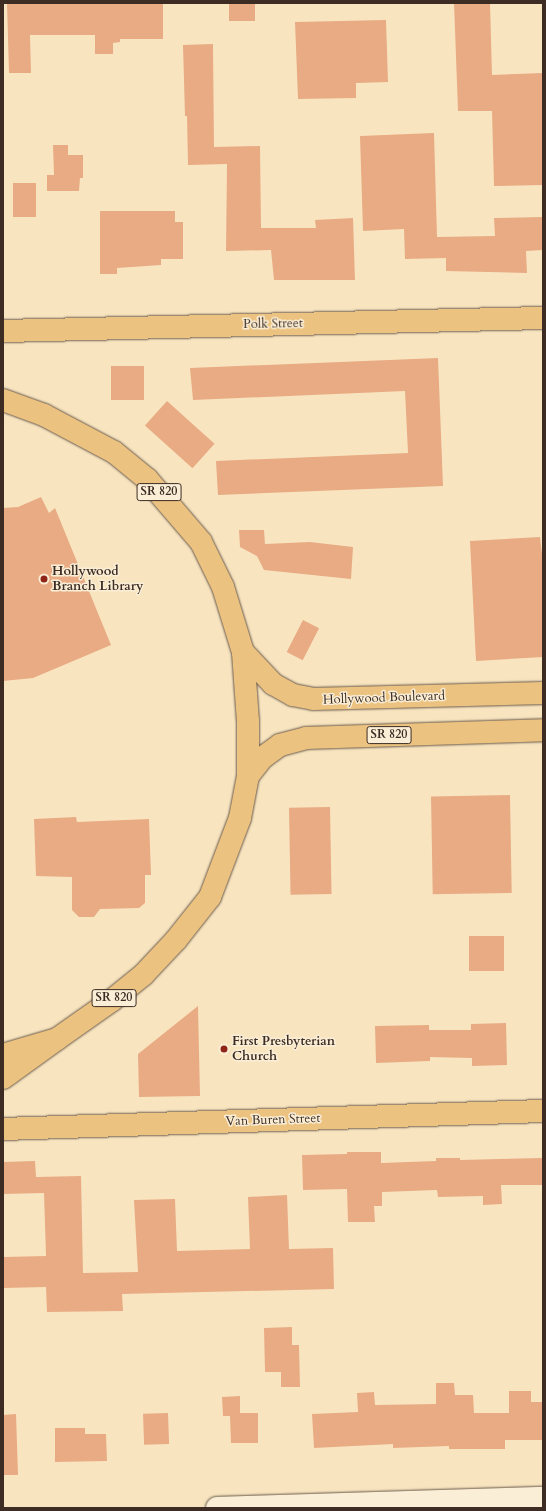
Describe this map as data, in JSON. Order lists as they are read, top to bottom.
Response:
{
  "streets": {
    "main road": [
      "Polk Street",
      "SR 820",
      "Hollywood Boulevard",
      "Van Buren Street"
    ]
  },
  "crossings": [
    ["SR 820", "Hollywood Boulevard"]
  ],
  "places": ["Hollywood Branch Library", "First Presbyterian Church"]
}
